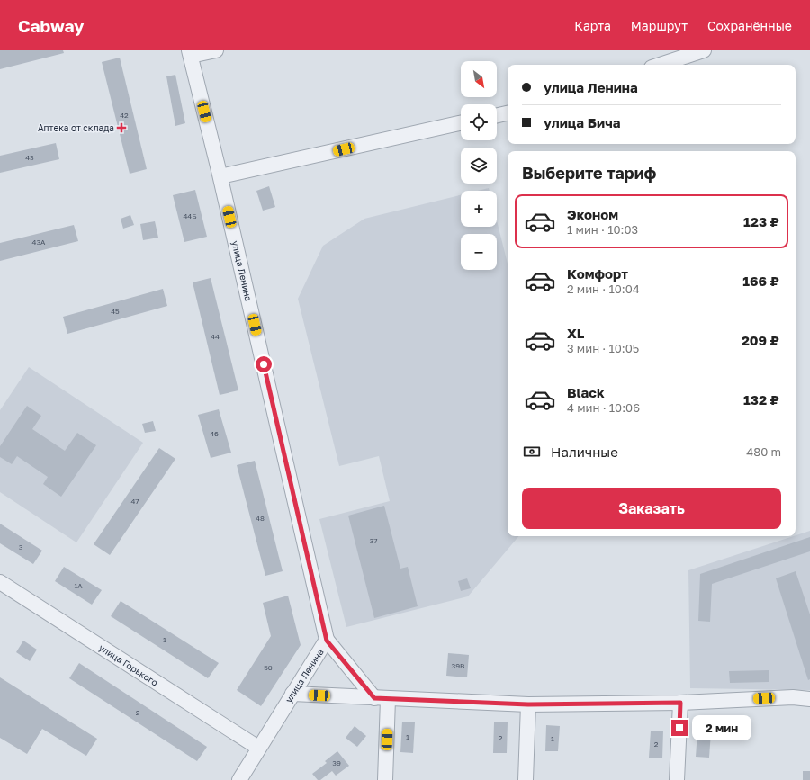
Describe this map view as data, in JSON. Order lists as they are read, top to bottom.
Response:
{
  "streets": {
    "street": ["улица Ленина", "улица Горького"]
  },
  "crossings": [
    ["улица Ленина", "улица Горького"]
  ],
  "places": {
    "health": ["Аптека от склада"]
  },
  "house_numbers": [
    "42",
    "43",
    "44Б",
    "43А",
    "45",
    "44",
    "46",
    "47",
    "48",
    "37",
    "3",
    "1А",
    "1",
    "39В",
    "50",
    "2",
    "1",
    "2",
    "1",
    "2",
    "39"
  ],
  "north": "bottom right",
  "page": {
    "header": "Cabway",
    "nav": ["Карта", "Маршрут", "Сохранённые"],
    "map_buttons": ["+", "−"],
    "banner": ["улица Ленина", "улица Бича"],
    "heading": "Выберите тариф",
    "list": [
      {
        "name": "Эконом",
        "note": "1 мин · 10:03",
        "value": "123 ₽"
      },
      {
        "name": "Комфорт",
        "note": "2 мин · 10:04",
        "value": "166 ₽"
      },
      {
        "name": "XL",
        "note": "3 мин · 10:05",
        "value": "209 ₽"
      },
      {
        "name": "Black",
        "note": "4 мин · 10:06",
        "value": "132 ₽"
      }
    ],
    "pay": ["Наличные", "480 m"],
    "buttons": "Заказать",
    "bubble": "2 мин"
  }
}
